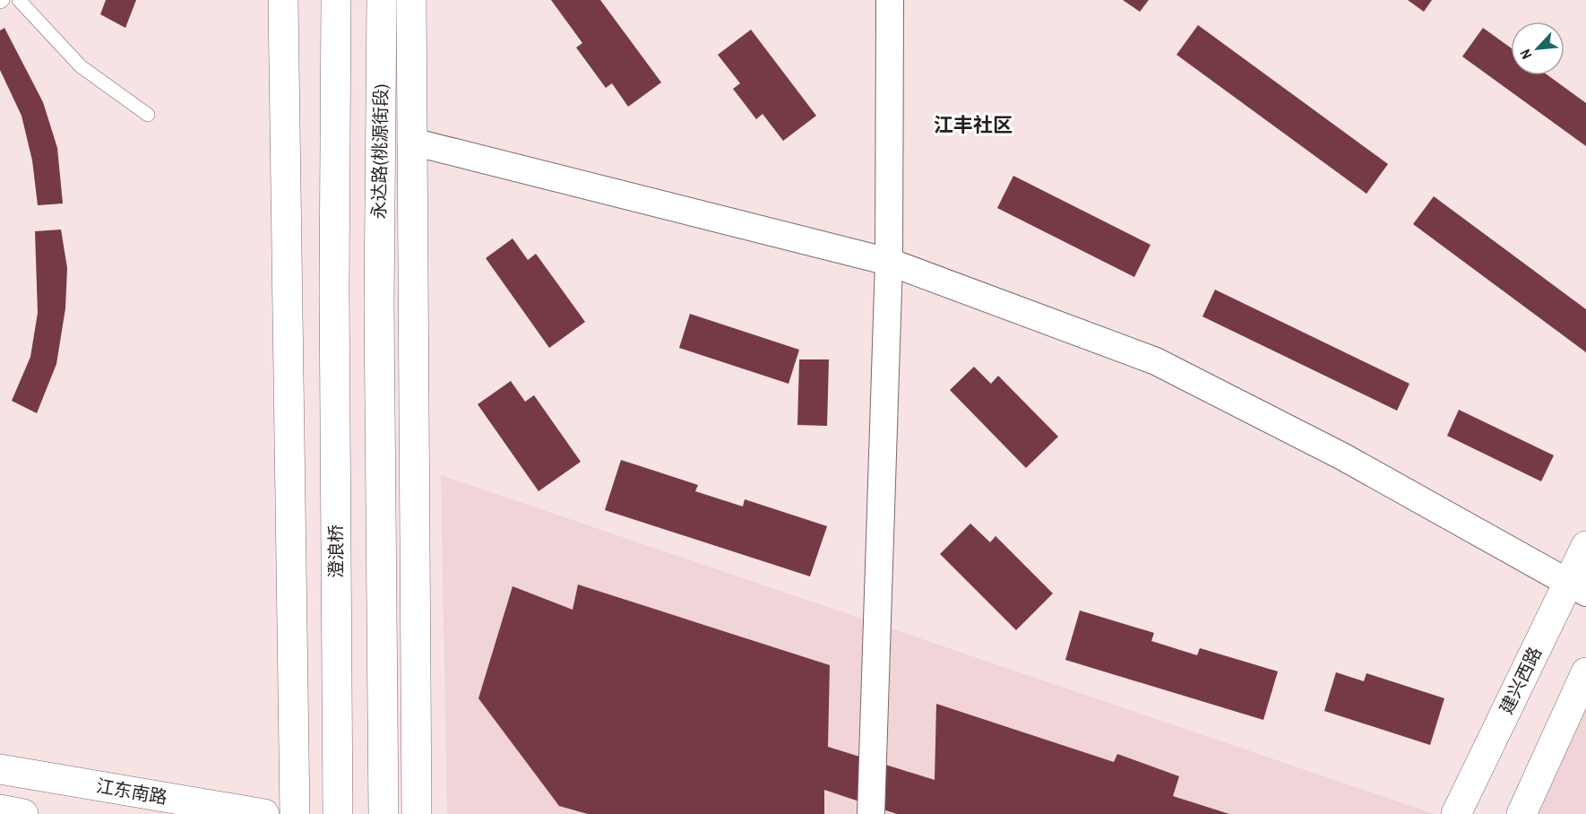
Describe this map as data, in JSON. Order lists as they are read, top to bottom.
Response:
{
  "streets": {
    "main road": [
      "永达路(桃源街段)",
      "澄浪桥",
      "建兴西路",
      "江东南路"
    ]
  },
  "districts": ["江丰社区"],
  "north": "bottom left"
}
